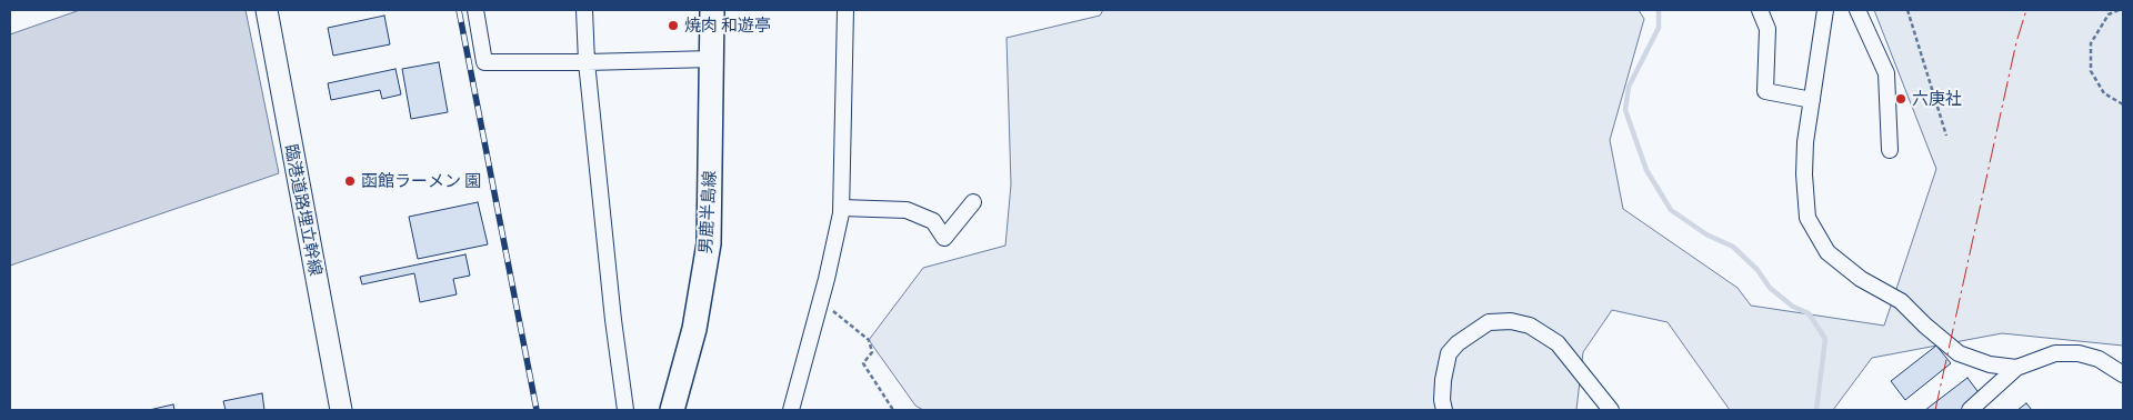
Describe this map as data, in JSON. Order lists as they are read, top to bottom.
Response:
{
  "streets": {
    "main road": ["男鹿半島線"],
    "street": ["臨港道路埋立幹線"]
  },
  "places": ["焼肉 和遊亭", "六庚社", "函館ラーメン 園"]
}
